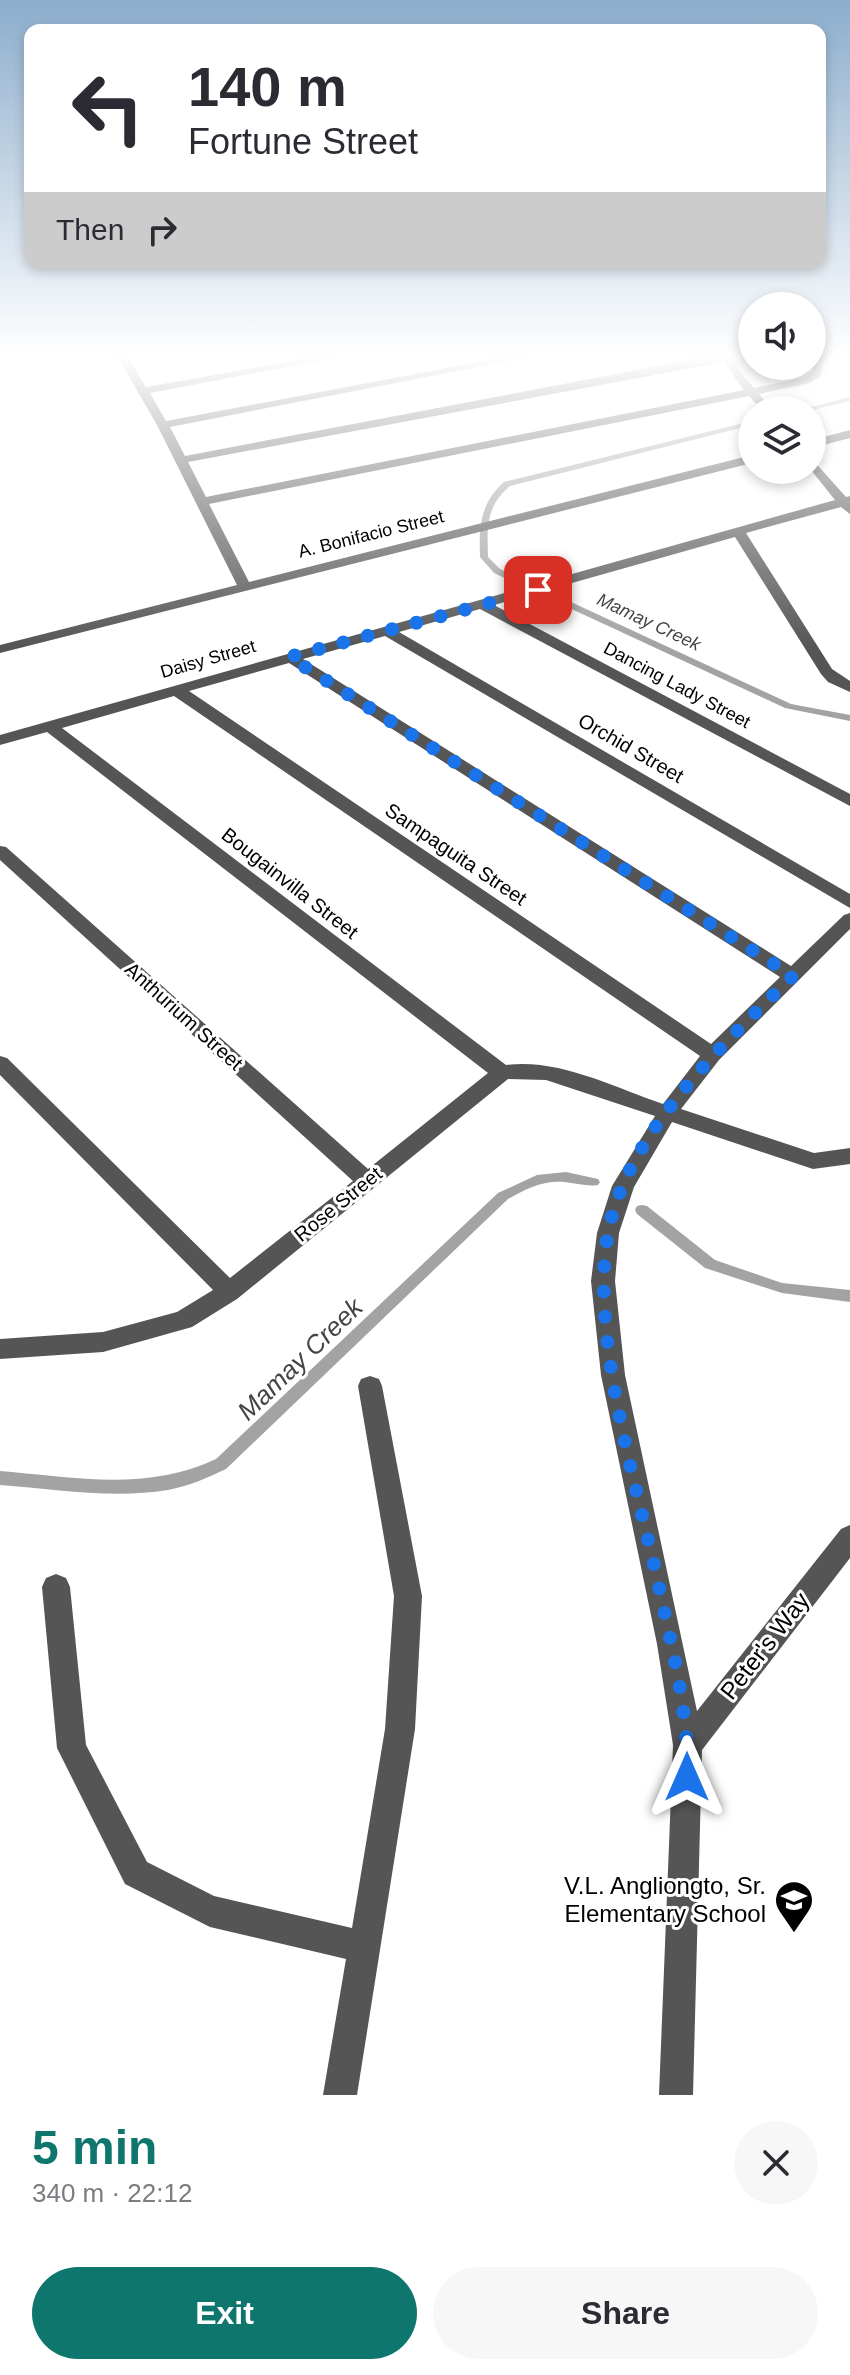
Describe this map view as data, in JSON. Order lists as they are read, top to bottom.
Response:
{
  "streets": {
    "street": [
      "A. Bonifacio Street",
      "Daisy Street",
      "Dancing Lady Street",
      "Orchid Street",
      "Sampaguita Street",
      "Bougainvilla Street",
      "Anthurium Street",
      "Rose Street",
      "Peter's Way"
    ]
  },
  "crossings": [
    ["Daisy Street", "Dancing Lady Street"],
    ["Daisy Street", "Orchid Street"],
    ["Daisy Street", "Sampaguita Street"],
    ["Daisy Street", "Bougainvilla Street"],
    ["Bougainvilla Street", "Rose Street"],
    ["Anthurium Street", "Rose Street"]
  ],
  "water": ["Mamay Creek"],
  "places": {
    "school or university": ["V.L. Angliongto, Sr. Elementary School"]
  },
  "page": {
    "turn": ["140 m", "Fortune Street"],
    "then": "Then",
    "heading": ["5 min", "340 m · 22:12"],
    "buttons": ["Exit", "Share"]
  }
}
